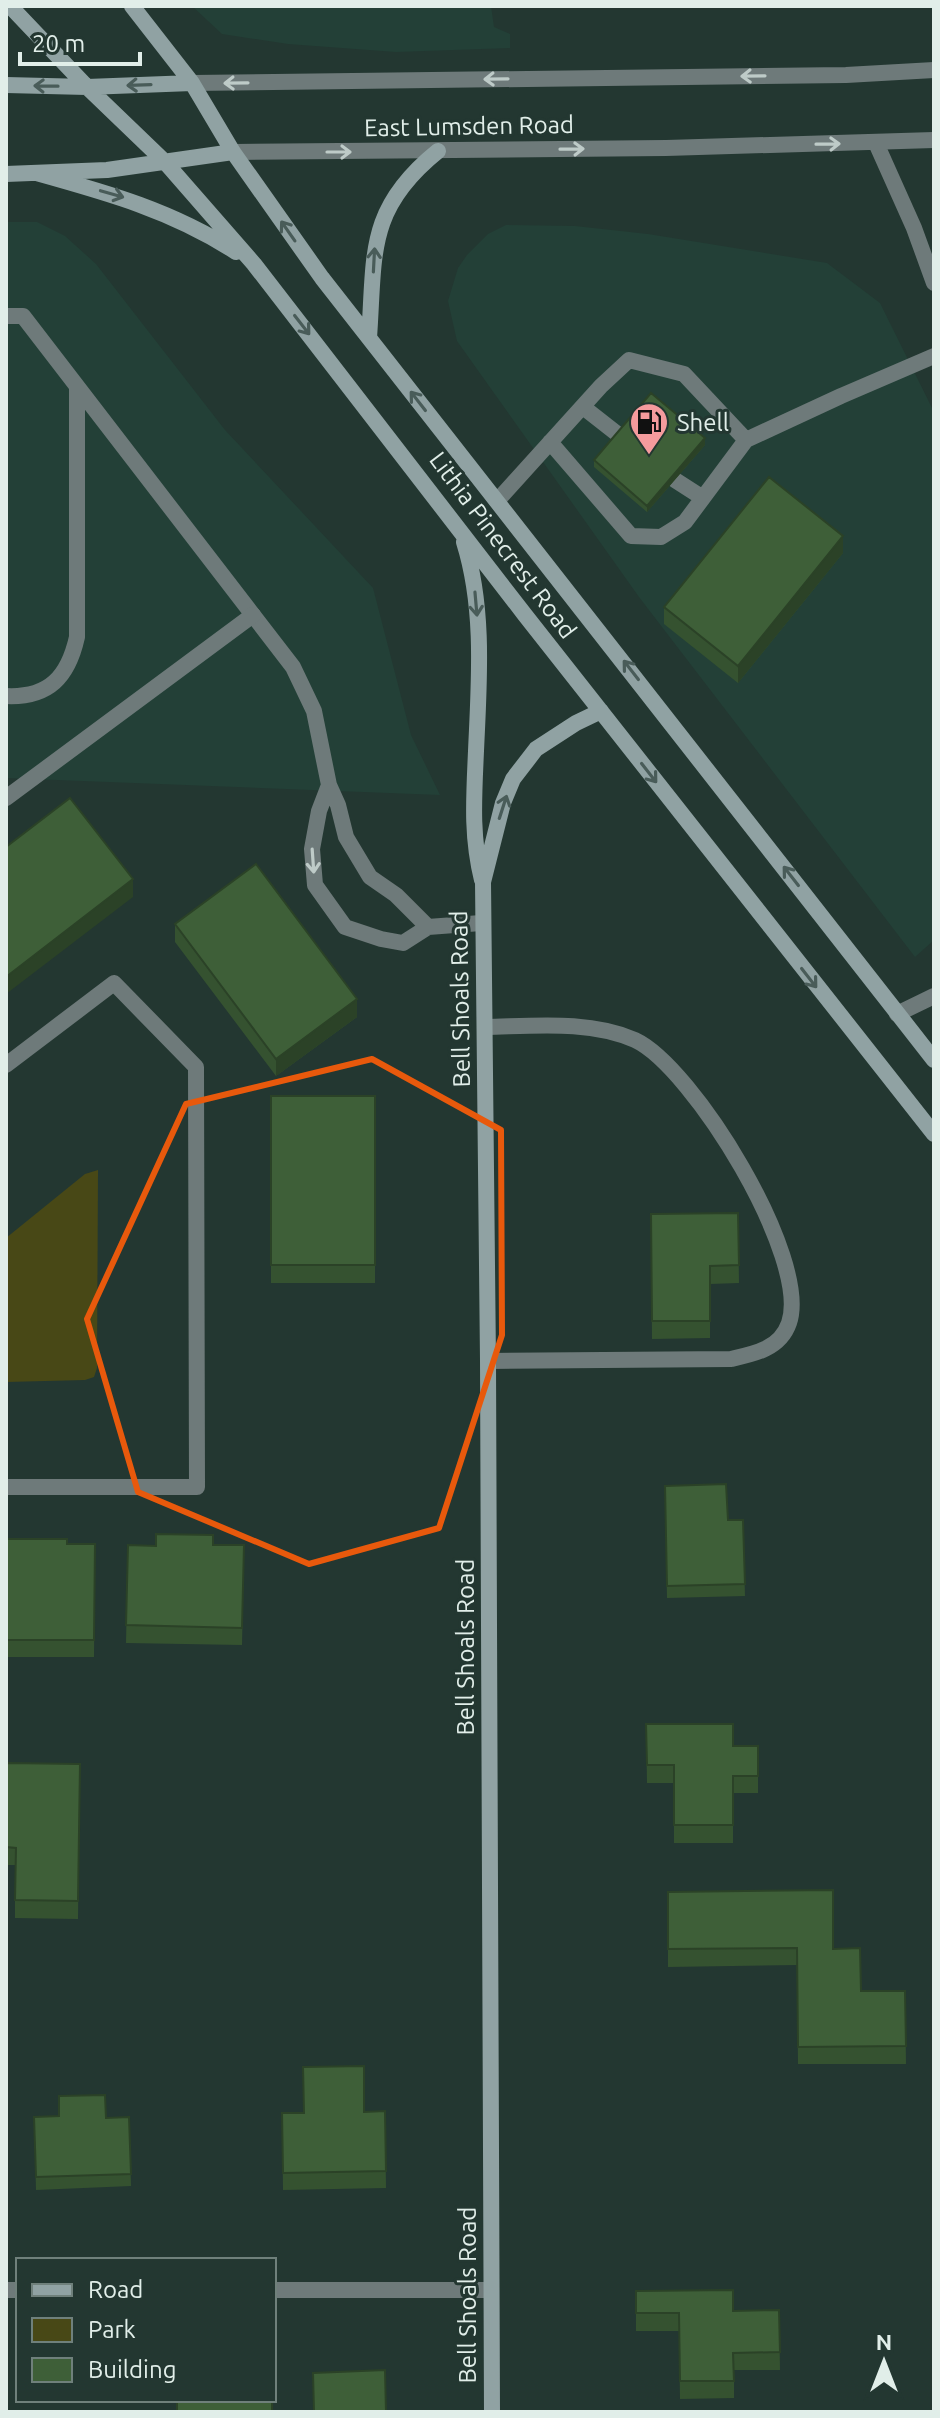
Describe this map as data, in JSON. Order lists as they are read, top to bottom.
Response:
{
  "streets": {
    "main road": ["East Lumsden Road", "Lithia Pinecrest Road", "Bell Shoals Road"]
  },
  "crossings": [
    ["East Lumsden Road", "Lithia Pinecrest Road"]
  ],
  "places": {
    "fuel station": ["Shell"]
  },
  "legend": ["Road", "Park", "Building"],
  "scale_bar": "20 m",
  "north": "top"
}
